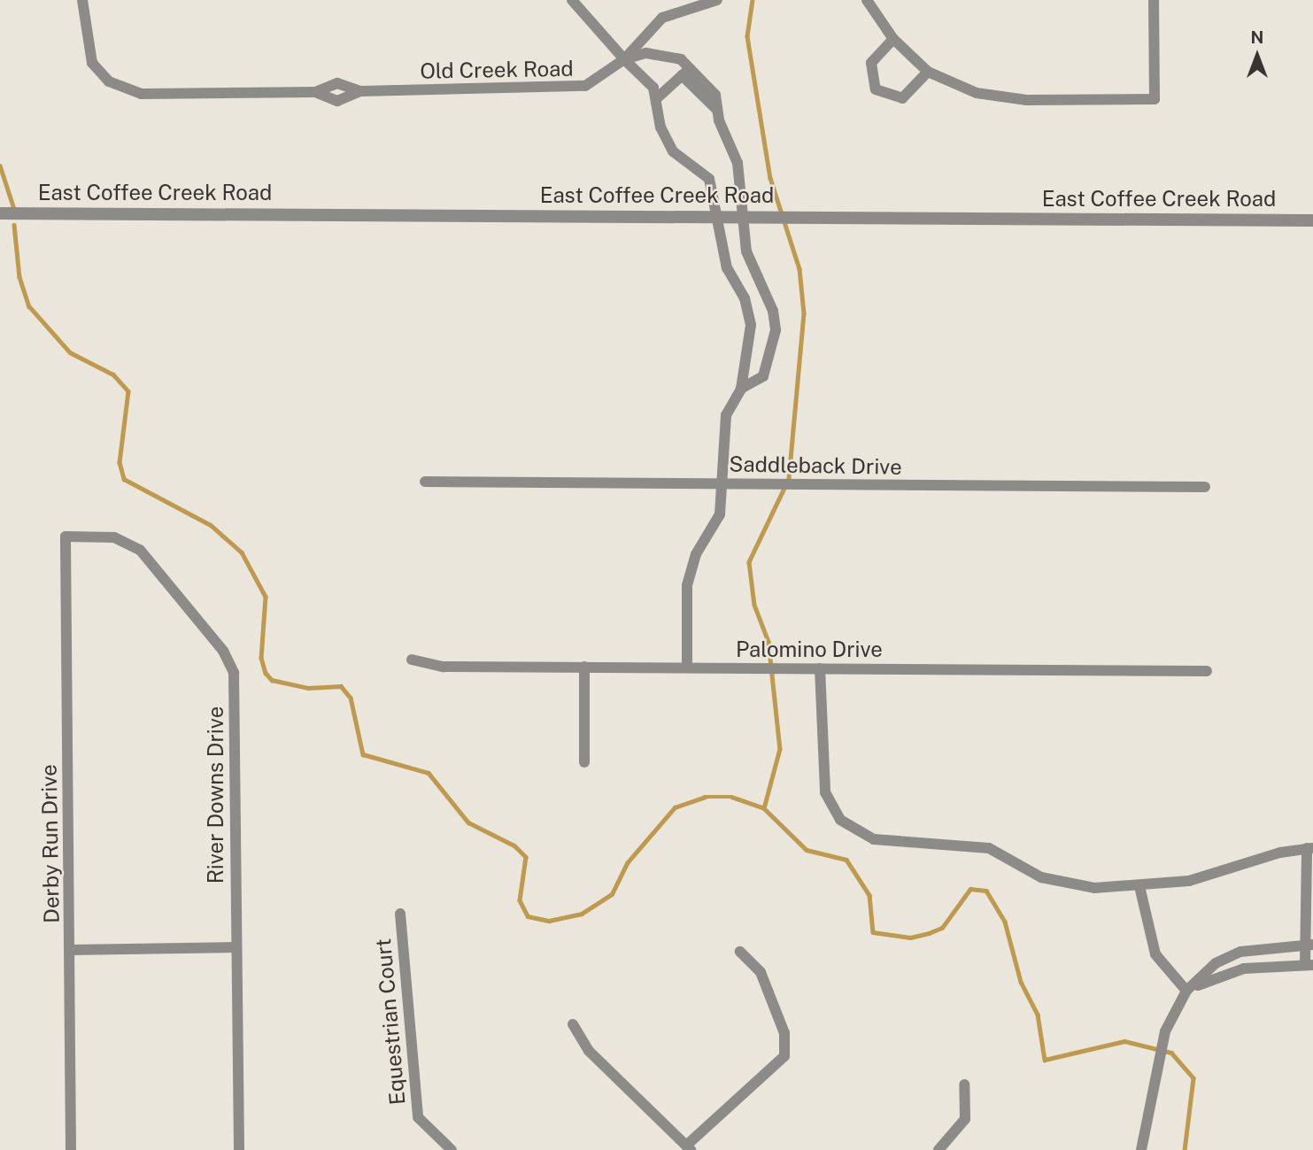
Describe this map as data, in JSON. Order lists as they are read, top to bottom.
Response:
{
  "streets": {
    "street": [
      "Old Creek Road",
      "East Coffee Creek Road",
      "Saddleback Drive",
      "Palomino Drive",
      "River Downs Drive",
      "Derby Run Drive",
      "Equestrian Court"
    ]
  },
  "crossings": [
    ["River Downs Drive", "Derby Run Drive"]
  ],
  "north": "top"
}
